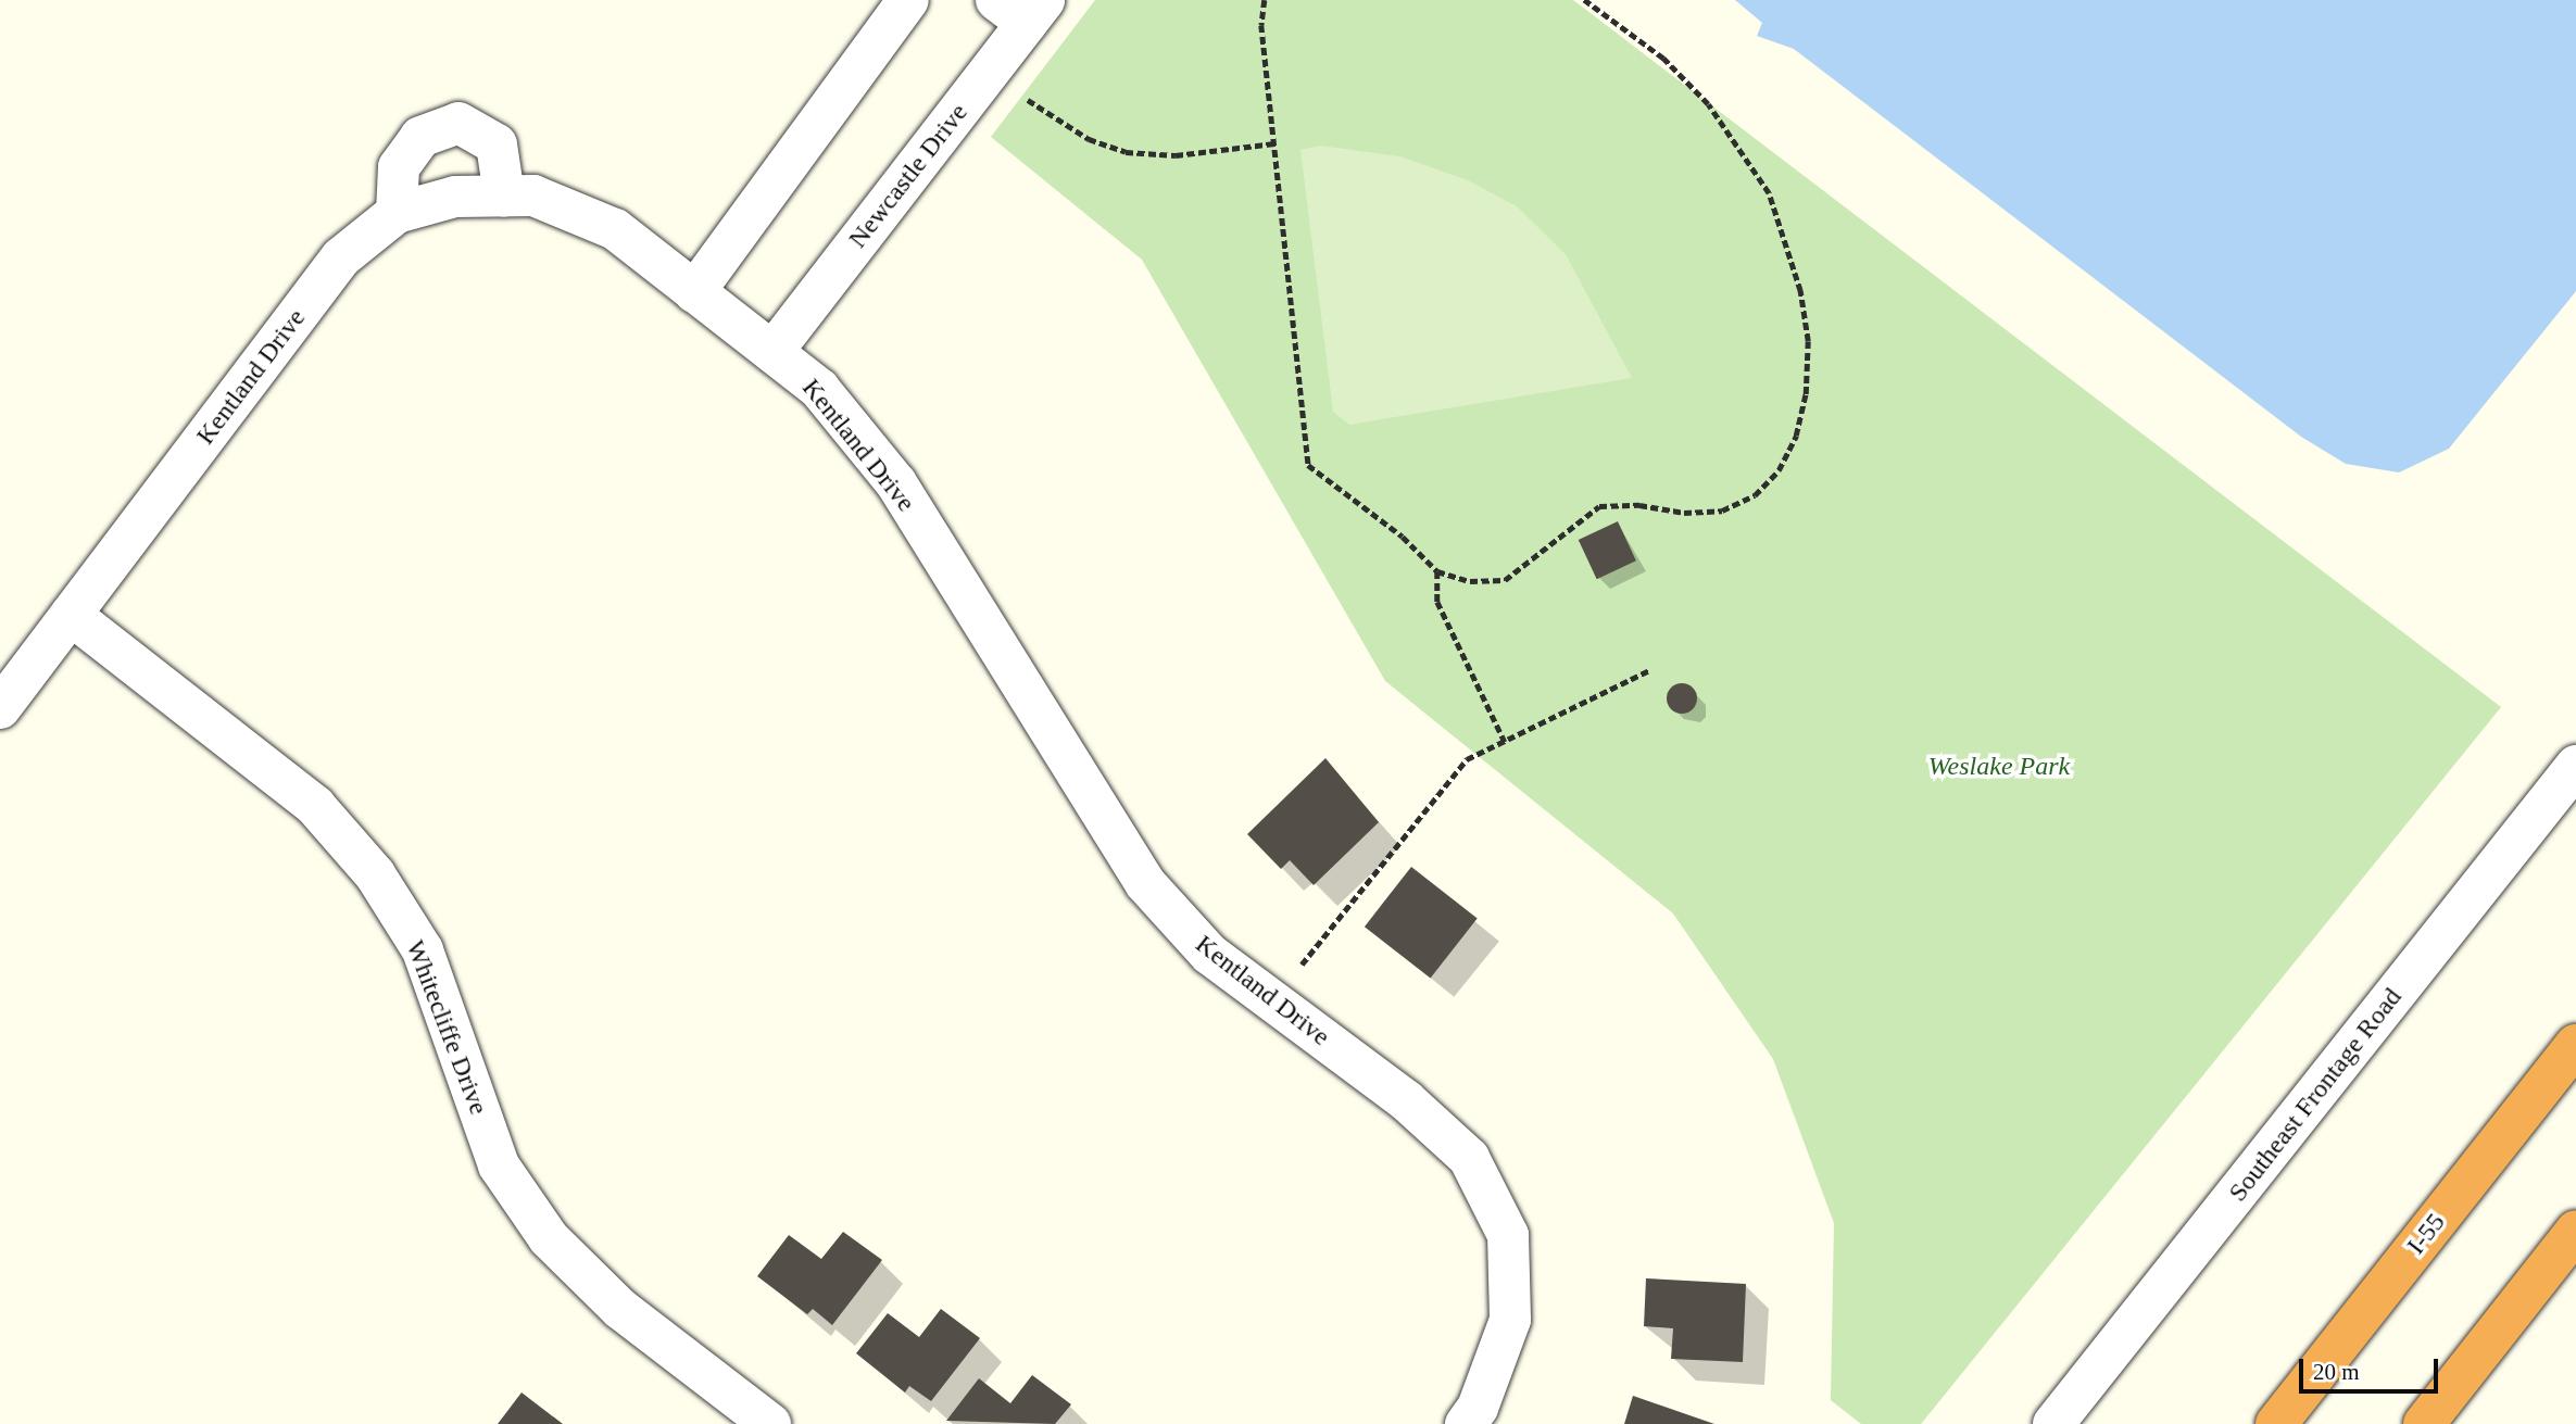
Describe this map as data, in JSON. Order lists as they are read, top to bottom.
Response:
{
  "streets": {
    "highway": ["I-55"],
    "street": [
      "Newcastle Drive",
      "Kentland Drive",
      "Whitecliffe Drive",
      "Southeast Frontage Road"
    ]
  },
  "crossings": [
    ["Newcastle Drive", "Kentland Drive"],
    ["Kentland Drive", "Whitecliffe Drive"]
  ],
  "parks": ["Weslake Park"],
  "scale_bar": "20 m"
}
